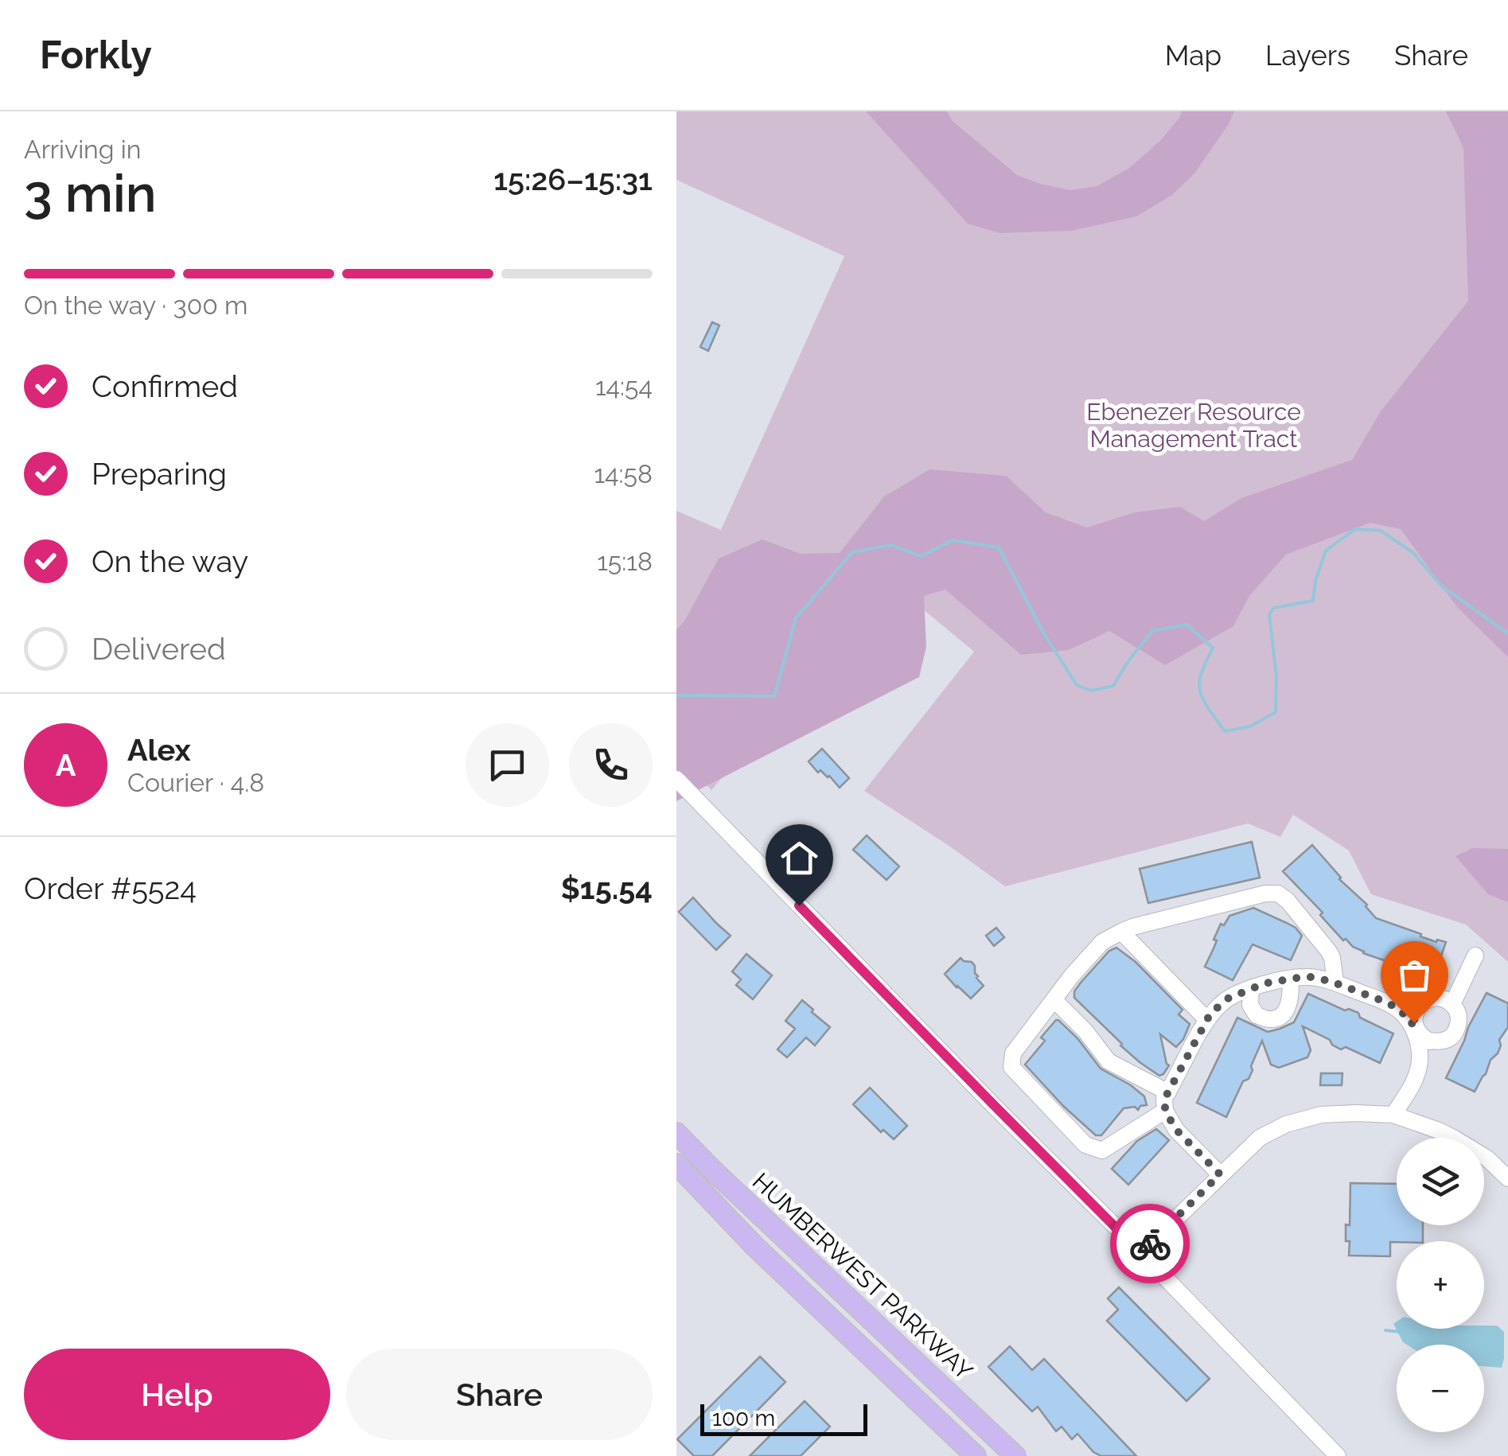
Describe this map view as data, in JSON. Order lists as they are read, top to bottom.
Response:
{
  "streets": {
    "main road": ["HUMBERWEST PARKWAY"]
  },
  "parks": ["Ebenezer Resource Management Tract"],
  "scale_bar": "100 m",
  "page": {
    "header": "Forkly",
    "nav": ["Map", "Layers", "Share"],
    "heading": ["3 min", "Arriving in", "15:26–15:31"],
    "panel": [
      "Alex",
      "Courier · 4.8",
      "Order #5524",
      "$15.54"
    ],
    "bar": "On the way · 300 m",
    "list": [
      ["Confirmed", "14:54"],
      ["Preparing", "14:58"],
      ["On the way", "15:18"],
      "Delivered"
    ],
    "round": "A",
    "map_buttons": ["+", "−"],
    "buttons": ["Help", "Share"],
    "scale": "100 m"
  }
}
